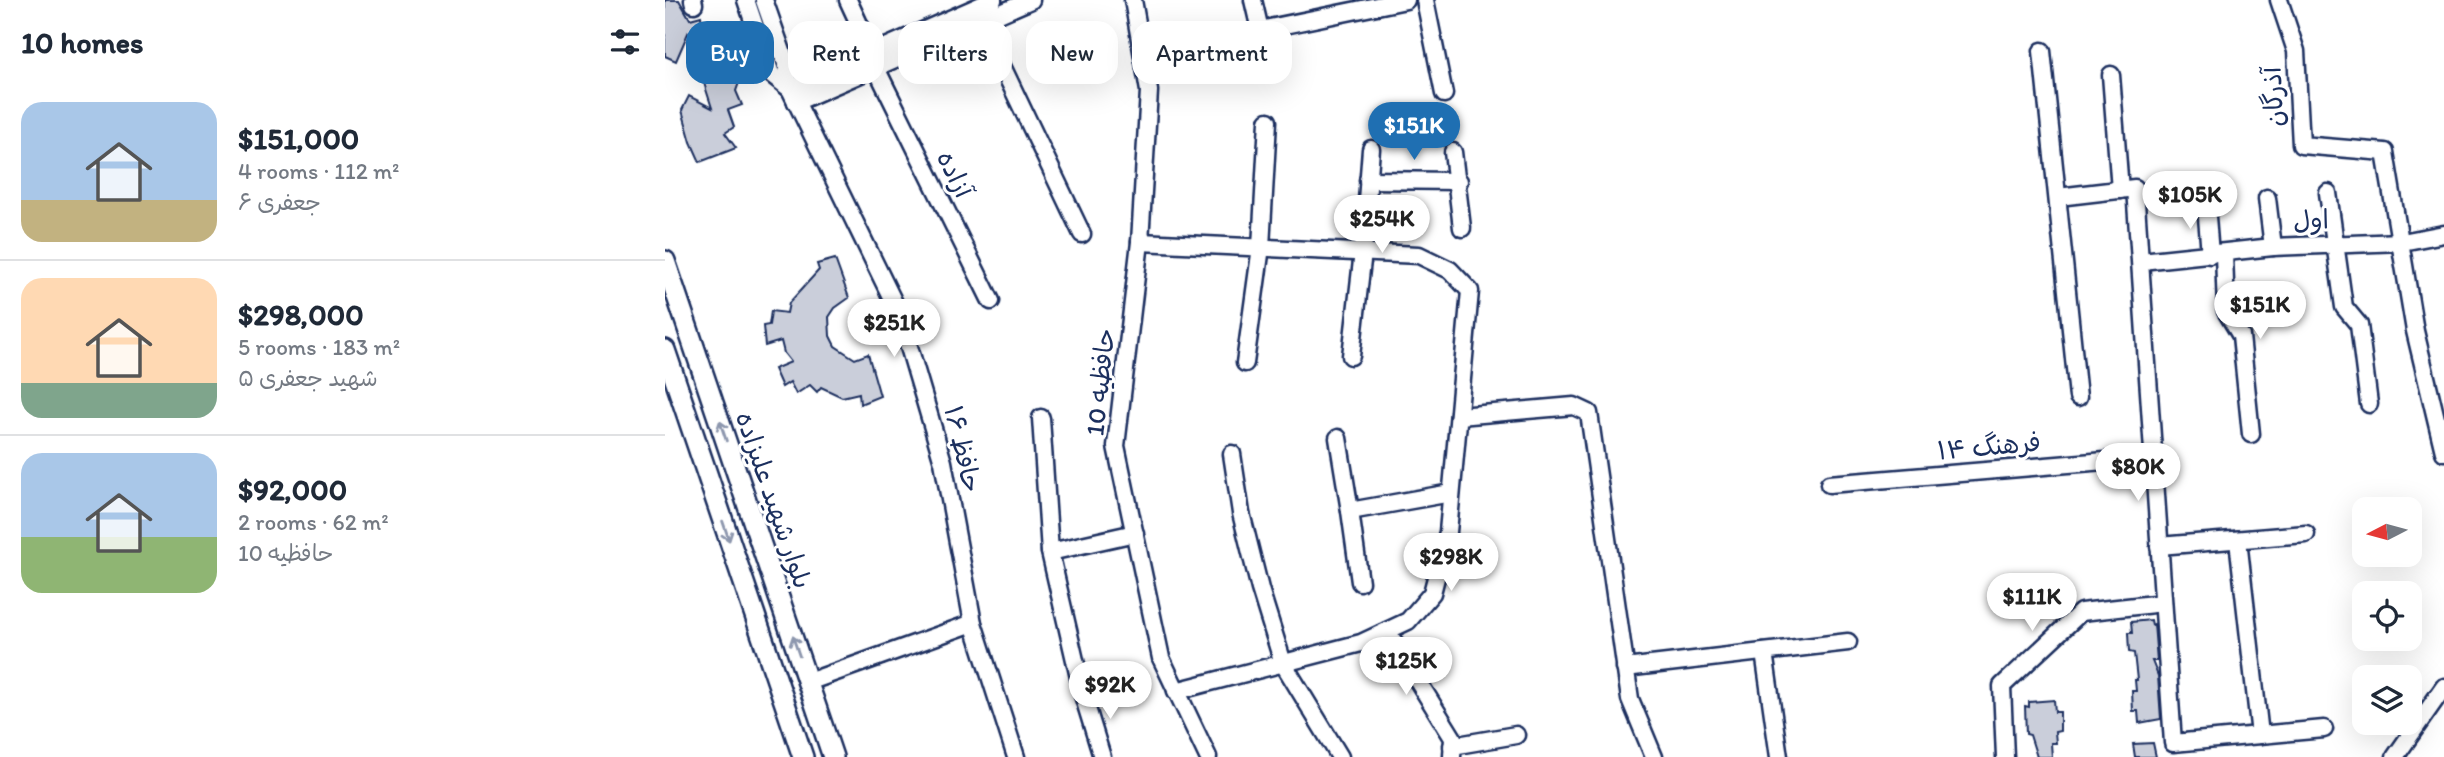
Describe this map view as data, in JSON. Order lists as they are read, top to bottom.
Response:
{
  "streets": {
    "main road": ["بلوار شهید علیزاده"],
    "street": [
      "آذرگان",
      "آزاده",
      "اول",
      "حافظیه 10",
      "فرهنگ ۱۴",
      "حافظ ۱۶"
    ]
  },
  "crossings": [
    ["آذرگان", "اول"]
  ],
  "north": "left",
  "page": {
    "heading": "10 homes",
    "chip": [
      "Buy",
      "Rent",
      "Filters",
      "New",
      "Apartment"
    ],
    "list": [
      {
        "name": "$151,000",
        "note": "4 rooms · 112 m² · جعفری ۶"
      },
      {
        "name": "$298,000",
        "note": "5 rooms · 183 m² · شهید جعفری ۵"
      },
      {
        "name": "$92,000",
        "note": "2 rooms · 62 m² · حافظیه 10"
      }
    ],
    "price": [
      "$151K",
      "$105K",
      "$254K",
      "$151K",
      "$251K",
      "$80K",
      "$298K",
      "$111K",
      "$125K",
      "$92K"
    ]
  }
}
